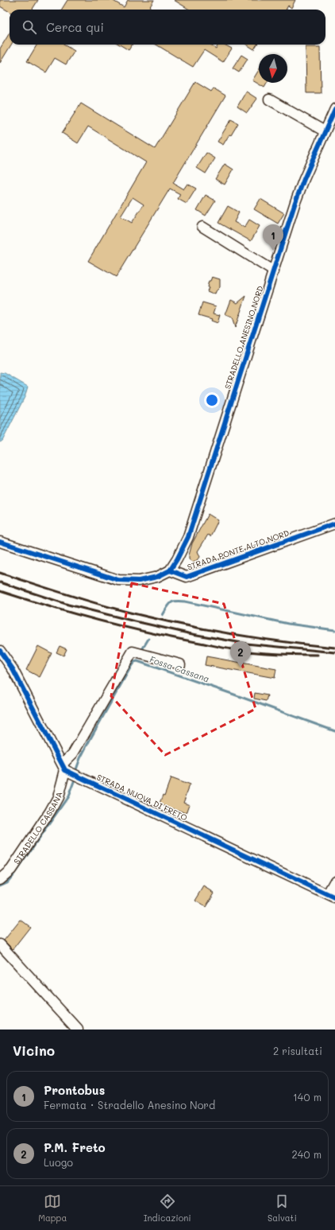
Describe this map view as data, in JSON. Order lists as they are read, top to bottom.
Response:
{
  "streets": {
    "street": [
      "STRADELLO ANESINO NORD",
      "STRADA PONTE ALTO NORD",
      "STRADA NUOVA DI FRETO",
      "STRADELLO CASSANA"
    ]
  },
  "crossings": [
    ["STRADELLO ANESINO NORD", "STRADA PONTE ALTO NORD"],
    ["STRADA NUOVA DI FRETO", "STRADELLO CASSANA"]
  ],
  "water": ["Fossa Cassana"],
  "north": "bottom",
  "page": {
    "search": "Cerca qui",
    "pins": ["1", "2"],
    "heading": ["Vicino", "2 risultati"],
    "list": [
      {
        "mark": "1",
        "name": "Prontobus",
        "note": "Fermata · Stradello Anesino Nord",
        "value": "140 m"
      },
      {
        "mark": "2",
        "name": "P.M. Freto",
        "note": "Luogo",
        "value": "240 m"
      }
    ],
    "nav": ["Mappa", "Indicazioni", "Salvati"]
  }
}
